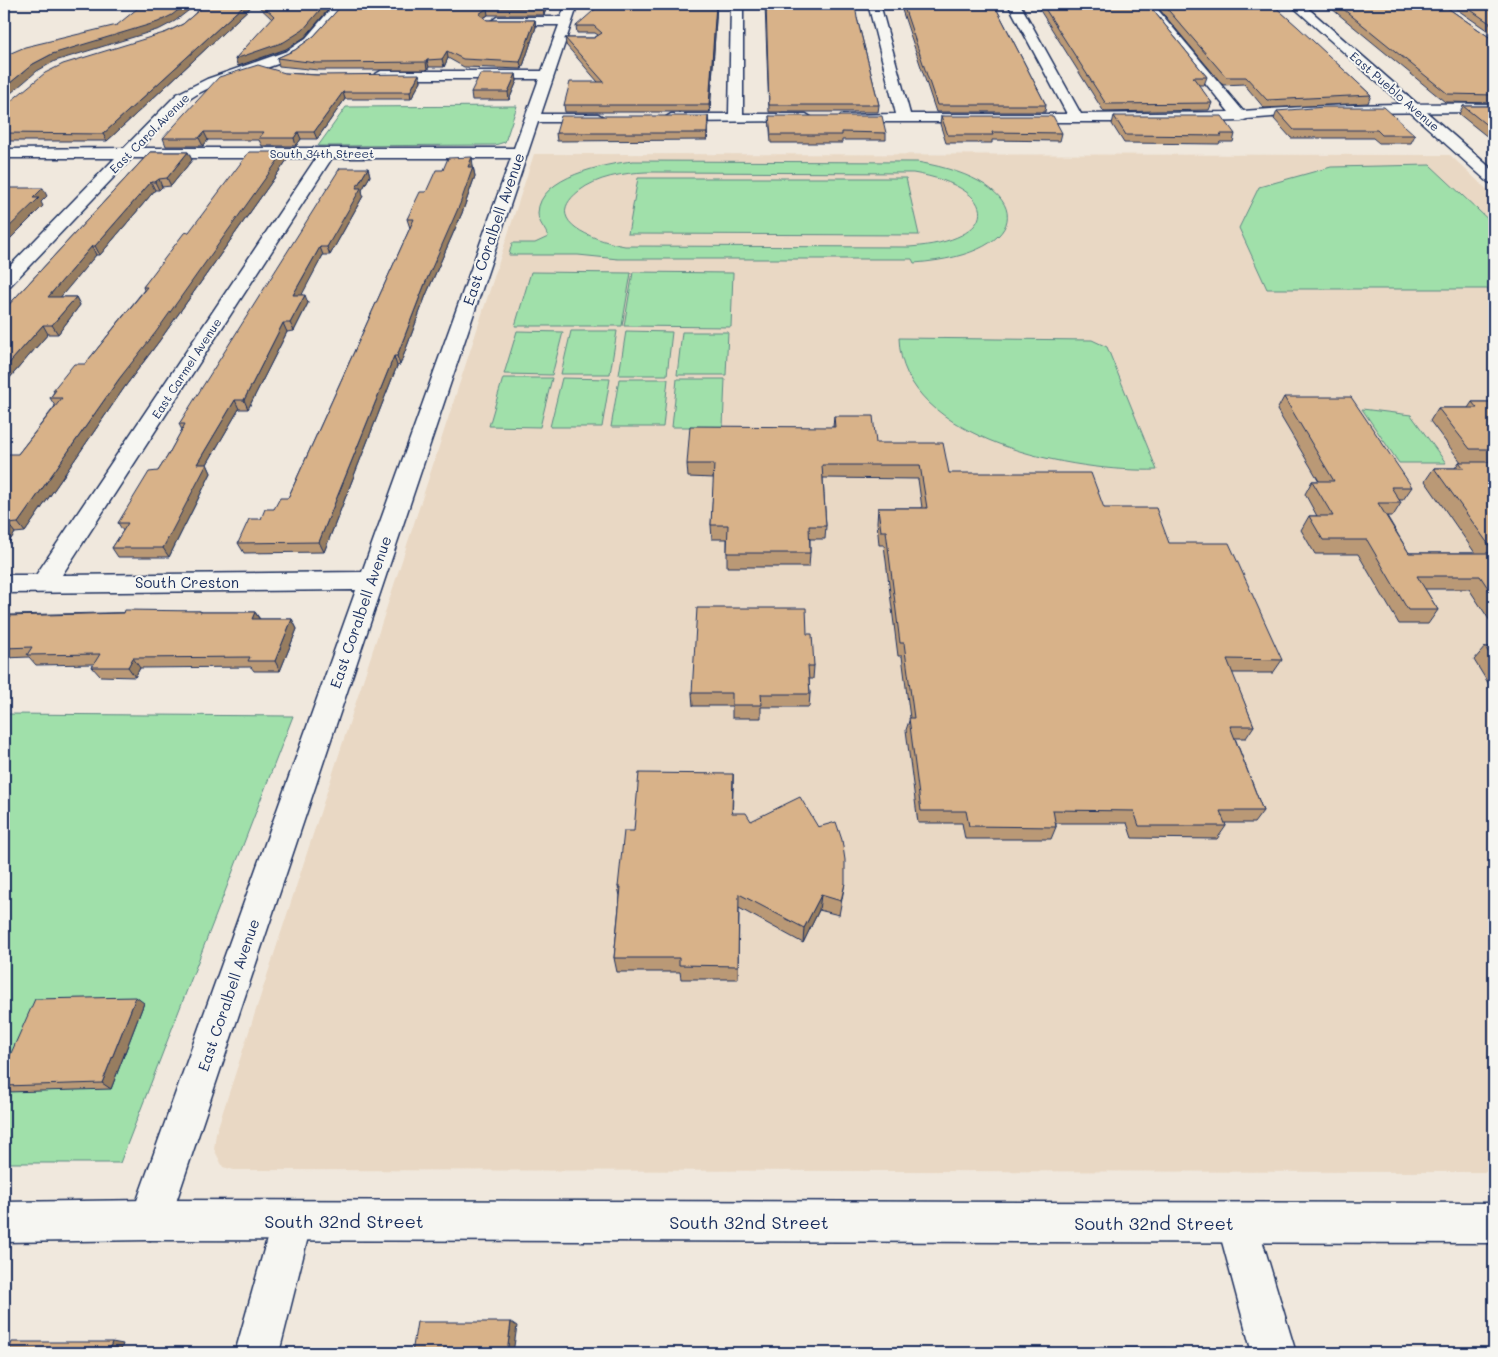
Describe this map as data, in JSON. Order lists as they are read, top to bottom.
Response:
{
  "streets": {
    "street": [
      "East Pueblo Avenue",
      "East Carol Avenue",
      "South 34th Street",
      "East Coralbell Avenue",
      "East Carmel Avenue",
      "South Creston",
      "South 32nd Street"
    ]
  },
  "crossings": [
    ["East Carol Avenue", "South 34th Street"],
    ["South 34th Street", "East Coralbell Avenue"],
    ["South 34th Street", "East Carmel Avenue"],
    ["East Coralbell Avenue", "South Creston"],
    ["East Coralbell Avenue", "South 32nd Street"],
    ["East Carmel Avenue", "South Creston"]
  ]
}
